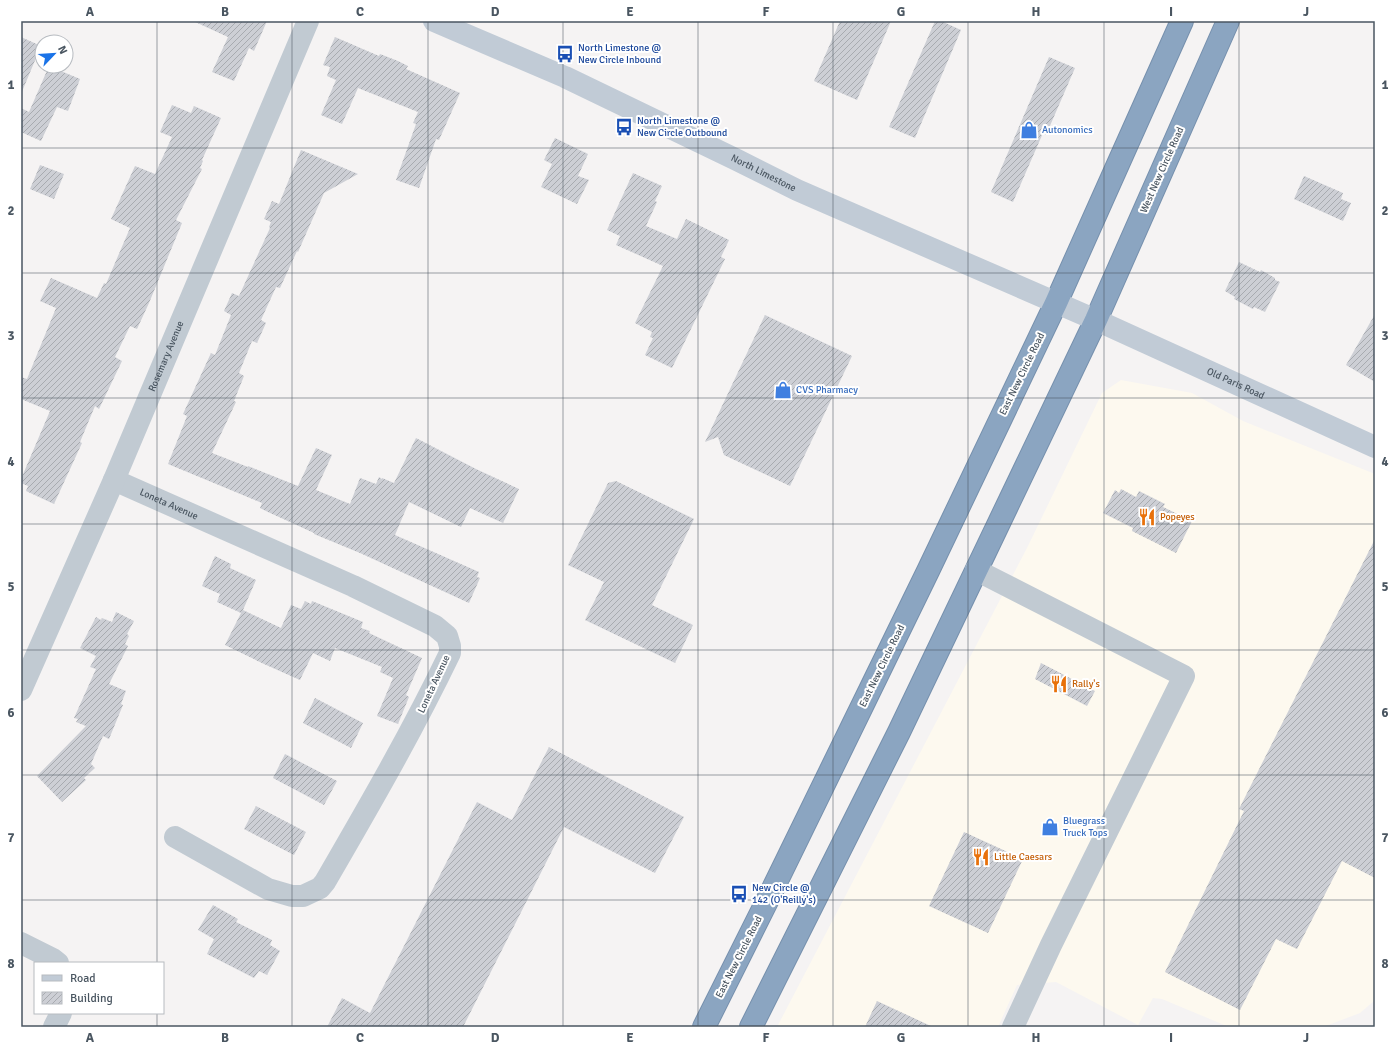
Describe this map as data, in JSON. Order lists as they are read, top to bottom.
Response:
{
  "streets": {
    "highway": ["West New Circle Road", "East New Circle Road"],
    "street": [
      "North Limestone",
      "Rosemary Avenue",
      "Old Paris Road",
      "Loneta Avenue"
    ]
  },
  "crossings": [
    ["West New Circle Road", "North Limestone"],
    ["West New Circle Road", "Old Paris Road"],
    ["North Limestone", "East New Circle Road"],
    ["North Limestone", "Old Paris Road"],
    ["Rosemary Avenue", "Loneta Avenue"]
  ],
  "places": {
    "bus stop": ["North Limestone @ New Circle Inbound", "North Limestone @ New Circle Outbound", "New Circle @ 142 (O'Reilly's)"],
    "shop": ["Autonomics", "CVS Pharmacy", "Bluegrass Truck Tops"],
    "restaurant": ["Popeyes", "Rally's", "Little Caesars"]
  },
  "legend": ["Road", "Building"],
  "north": "top right",
  "grid": {
    "columns": [
      "A",
      "B",
      "C",
      "D",
      "E",
      "F",
      "G",
      "H",
      "I",
      "J"
    ],
    "rows": [
      "1",
      "2",
      "3",
      "4",
      "5",
      "6",
      "7",
      "8"
    ]
  }
}
